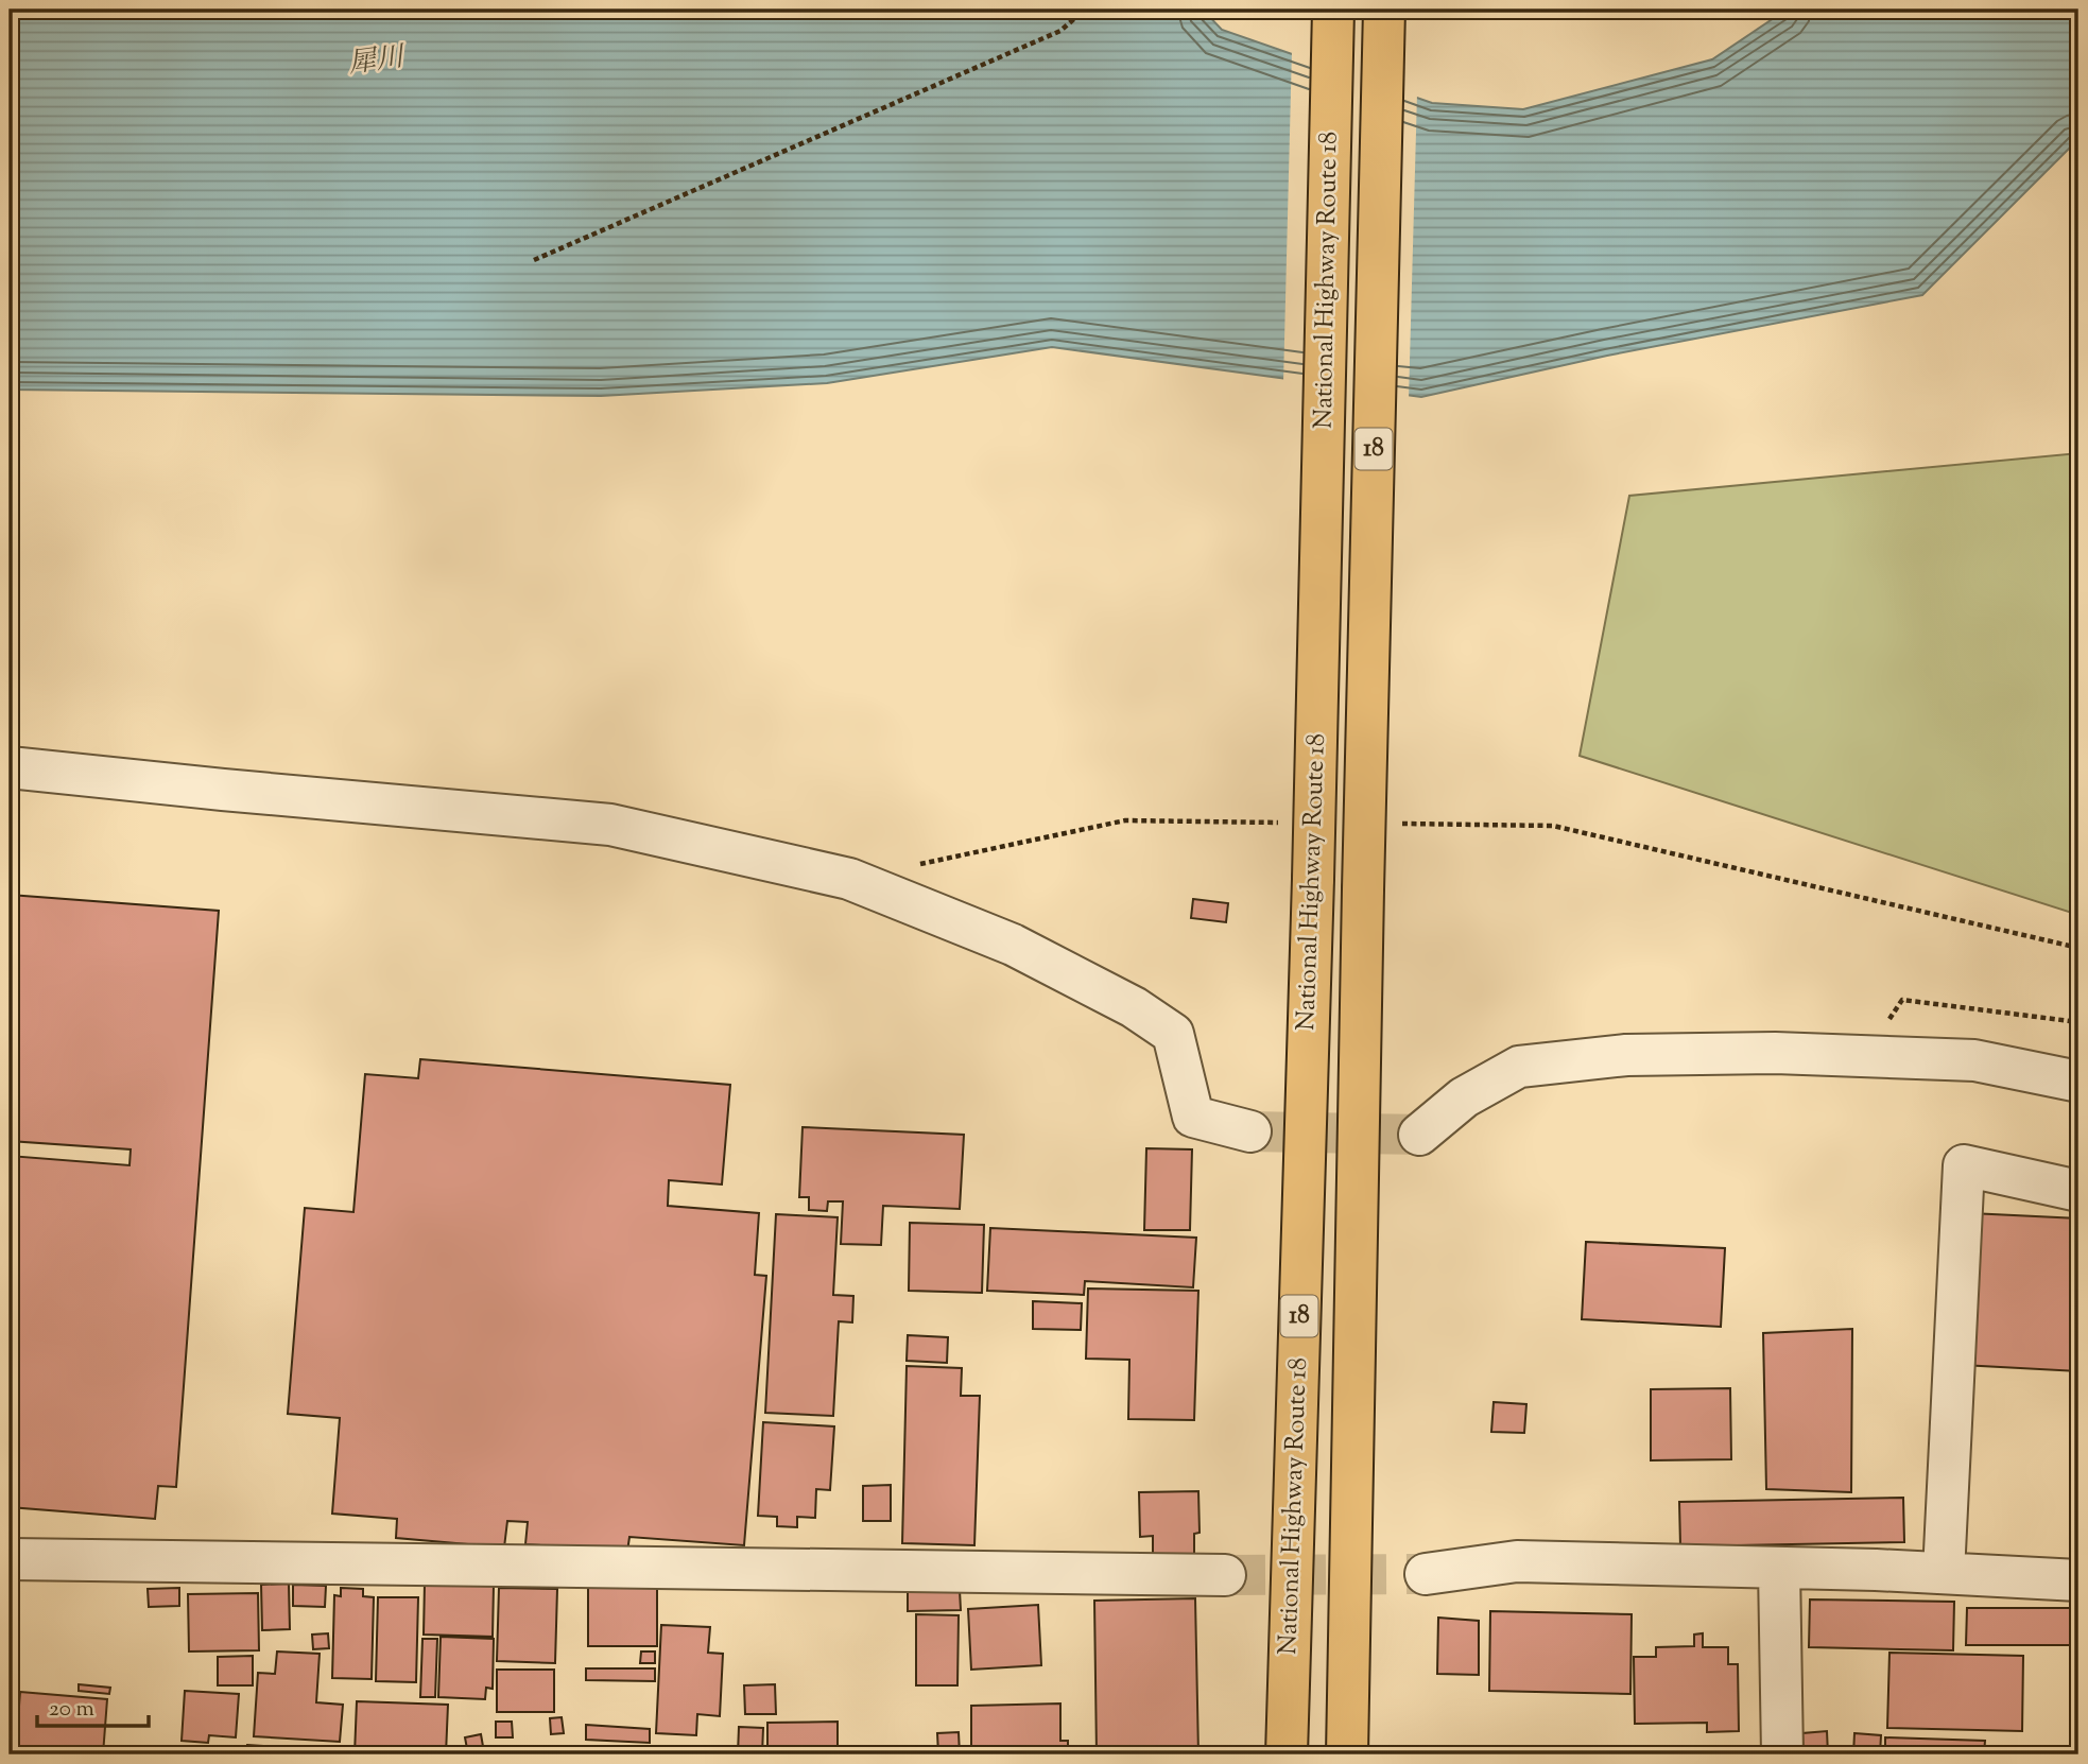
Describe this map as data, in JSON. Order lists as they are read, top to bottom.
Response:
{
  "streets": {
    "highway": ["National Highway Route 18", "18"]
  },
  "water": ["犀川"],
  "scale_bar": "20 m"
}
